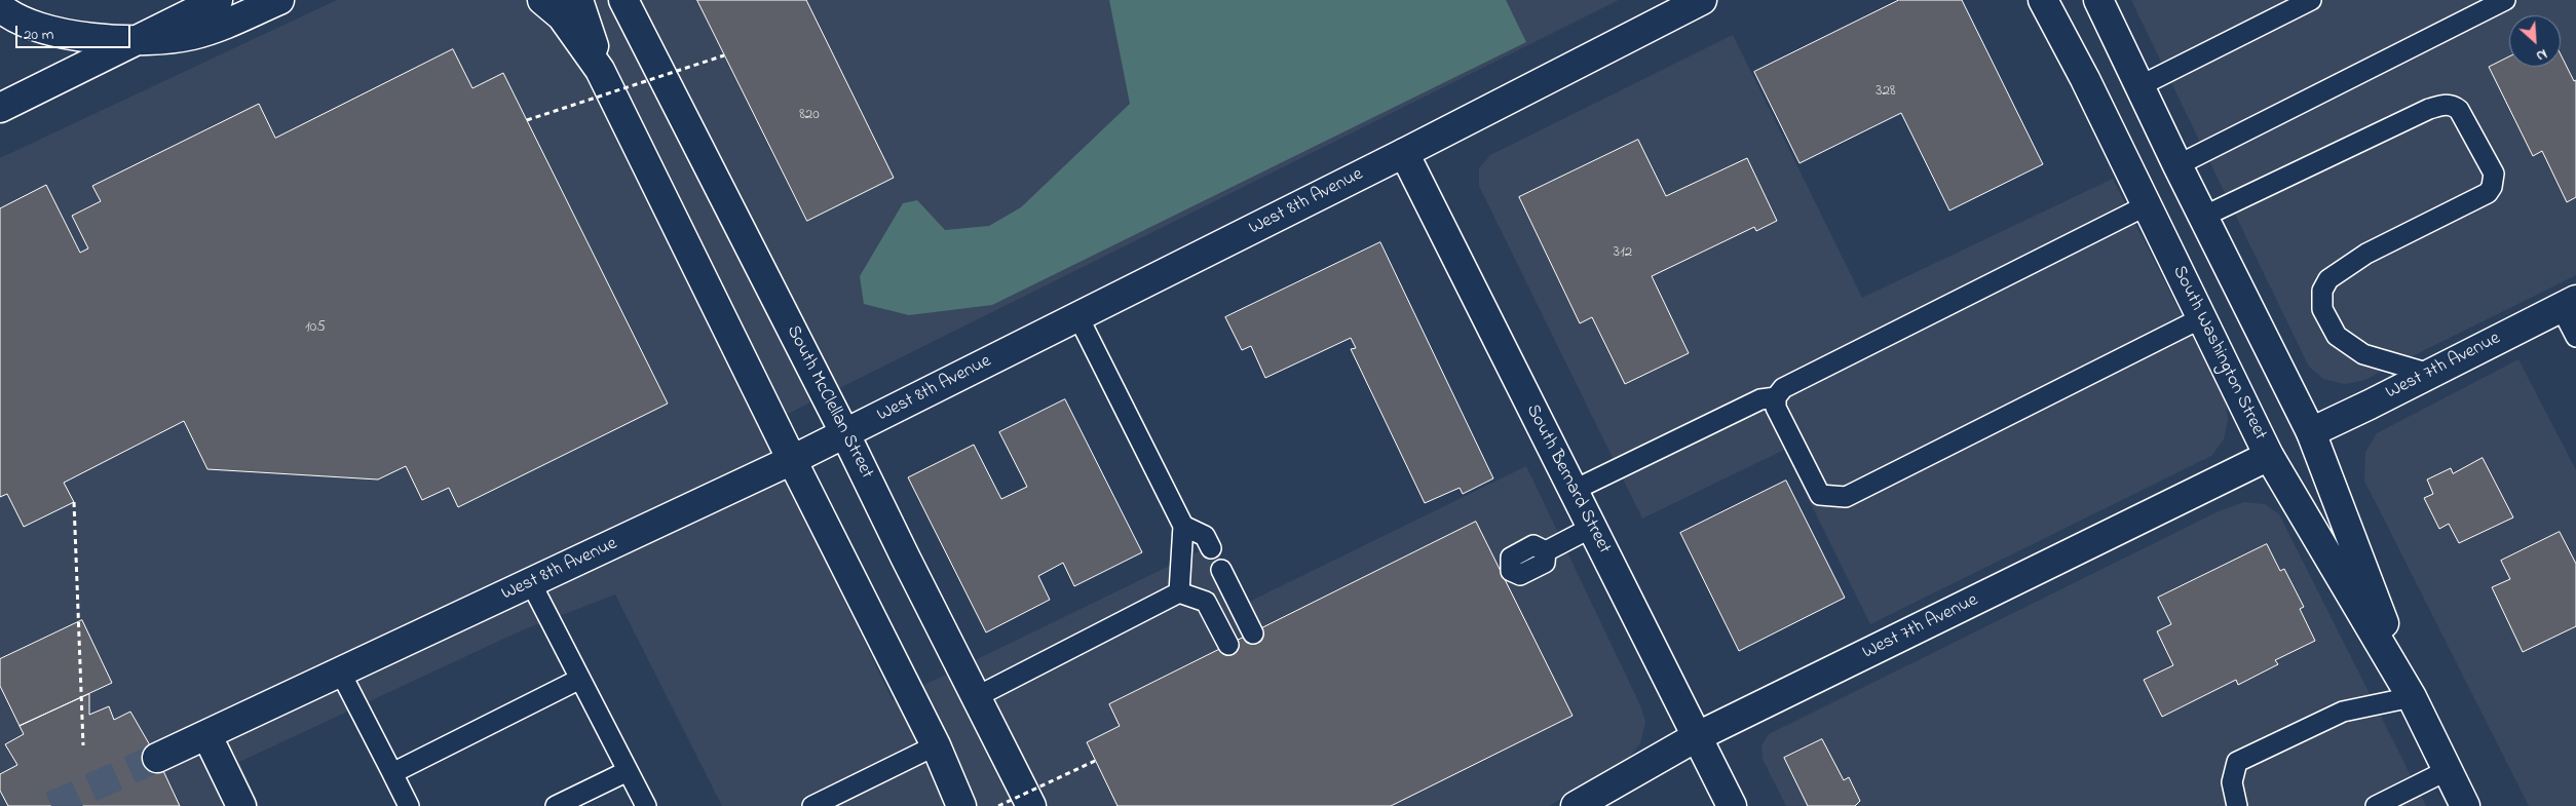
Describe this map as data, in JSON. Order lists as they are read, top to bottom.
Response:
{
  "streets": {
    "street": [
      "West 8th Avenue",
      "South Washington Street",
      "West 7th Avenue",
      "South McClellan Street",
      "South Bernard Street"
    ]
  },
  "crossings": [
    ["West 8th Avenue", "South McClellan Street"],
    ["West 8th Avenue", "South Bernard Street"],
    ["South Washington Street", "West 7th Avenue"],
    ["West 7th Avenue", "South Bernard Street"]
  ],
  "house_numbers": [
    "328",
    "820",
    "312",
    "105"
  ],
  "scale_bar": "20 m",
  "north": "bottom right"
}
